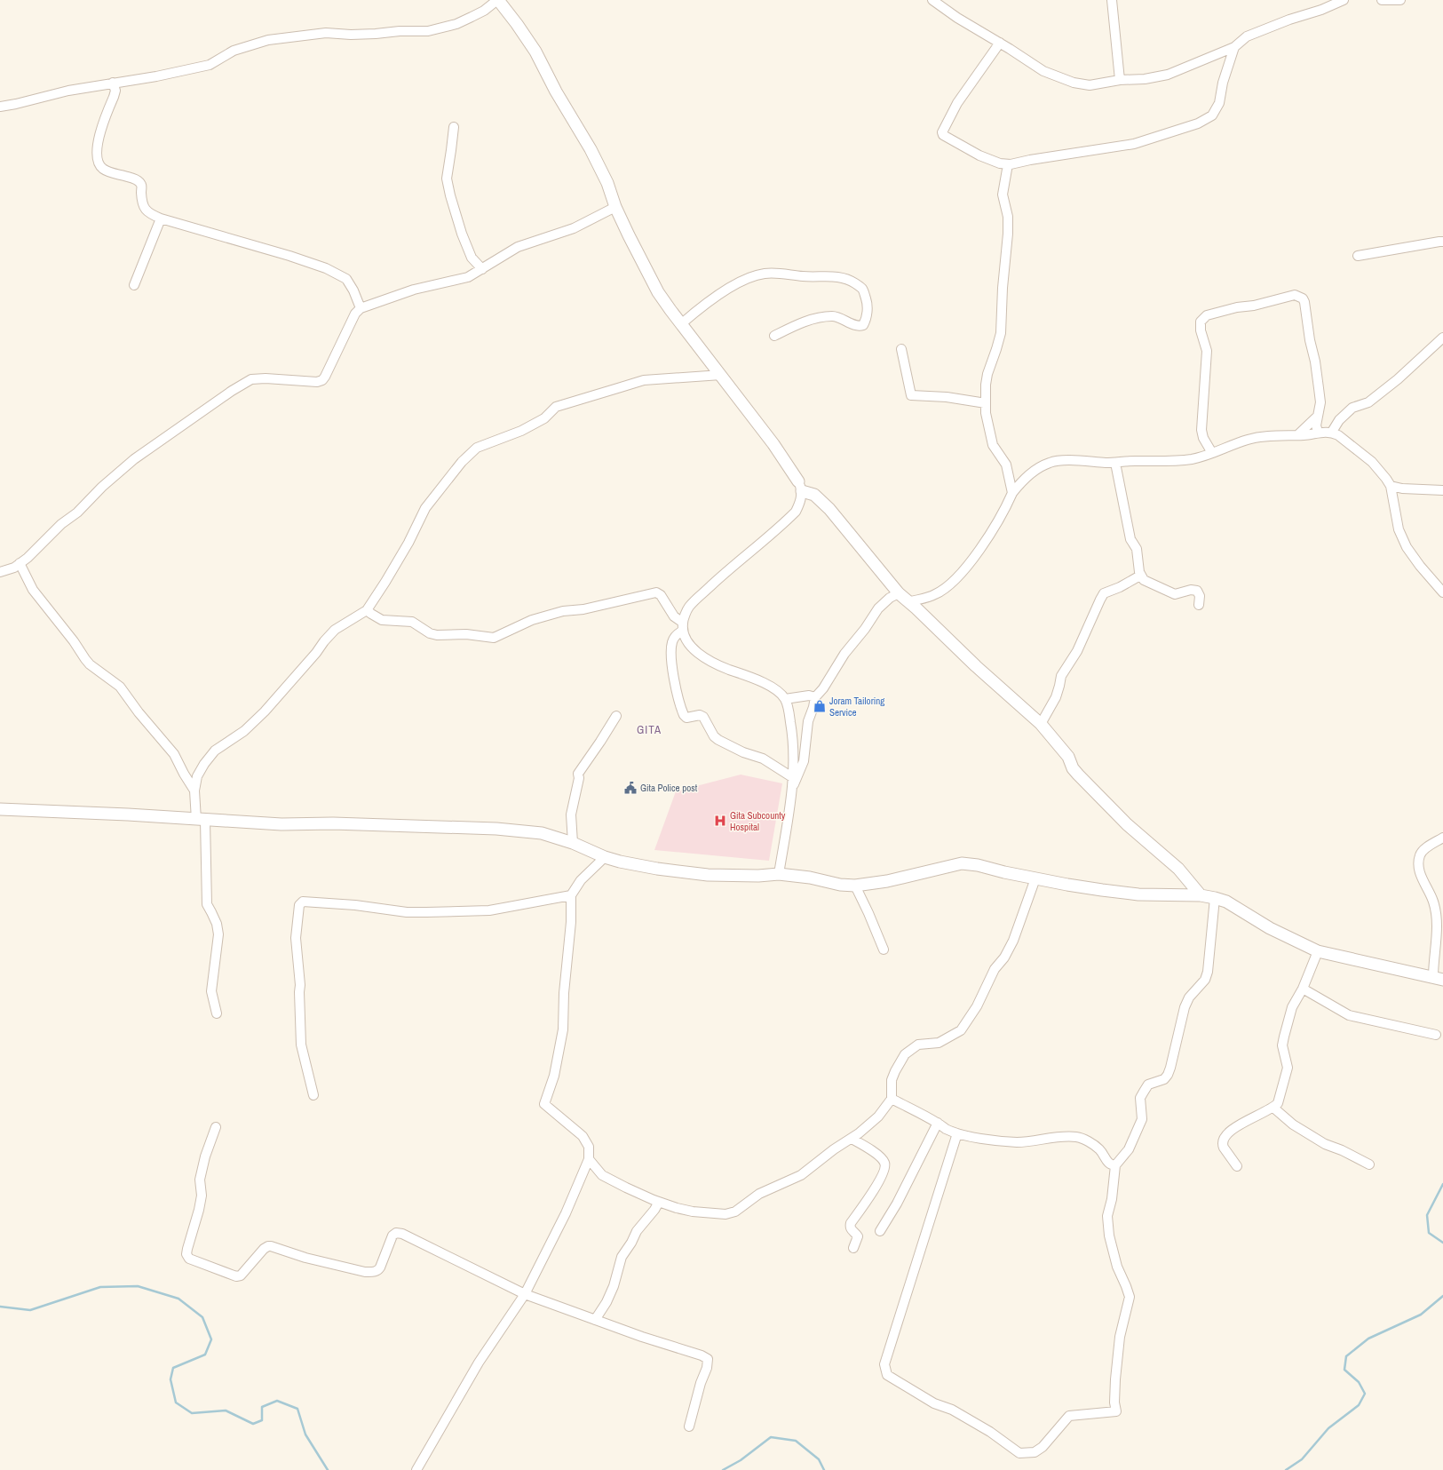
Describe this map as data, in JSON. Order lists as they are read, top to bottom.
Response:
{
  "districts": ["GITA"],
  "places": {
    "shop": ["Joram Tailoring Service"],
    "public building": ["Gita Police post"],
    "hospital": ["Gita Subcounty Hospital"]
  }
}
